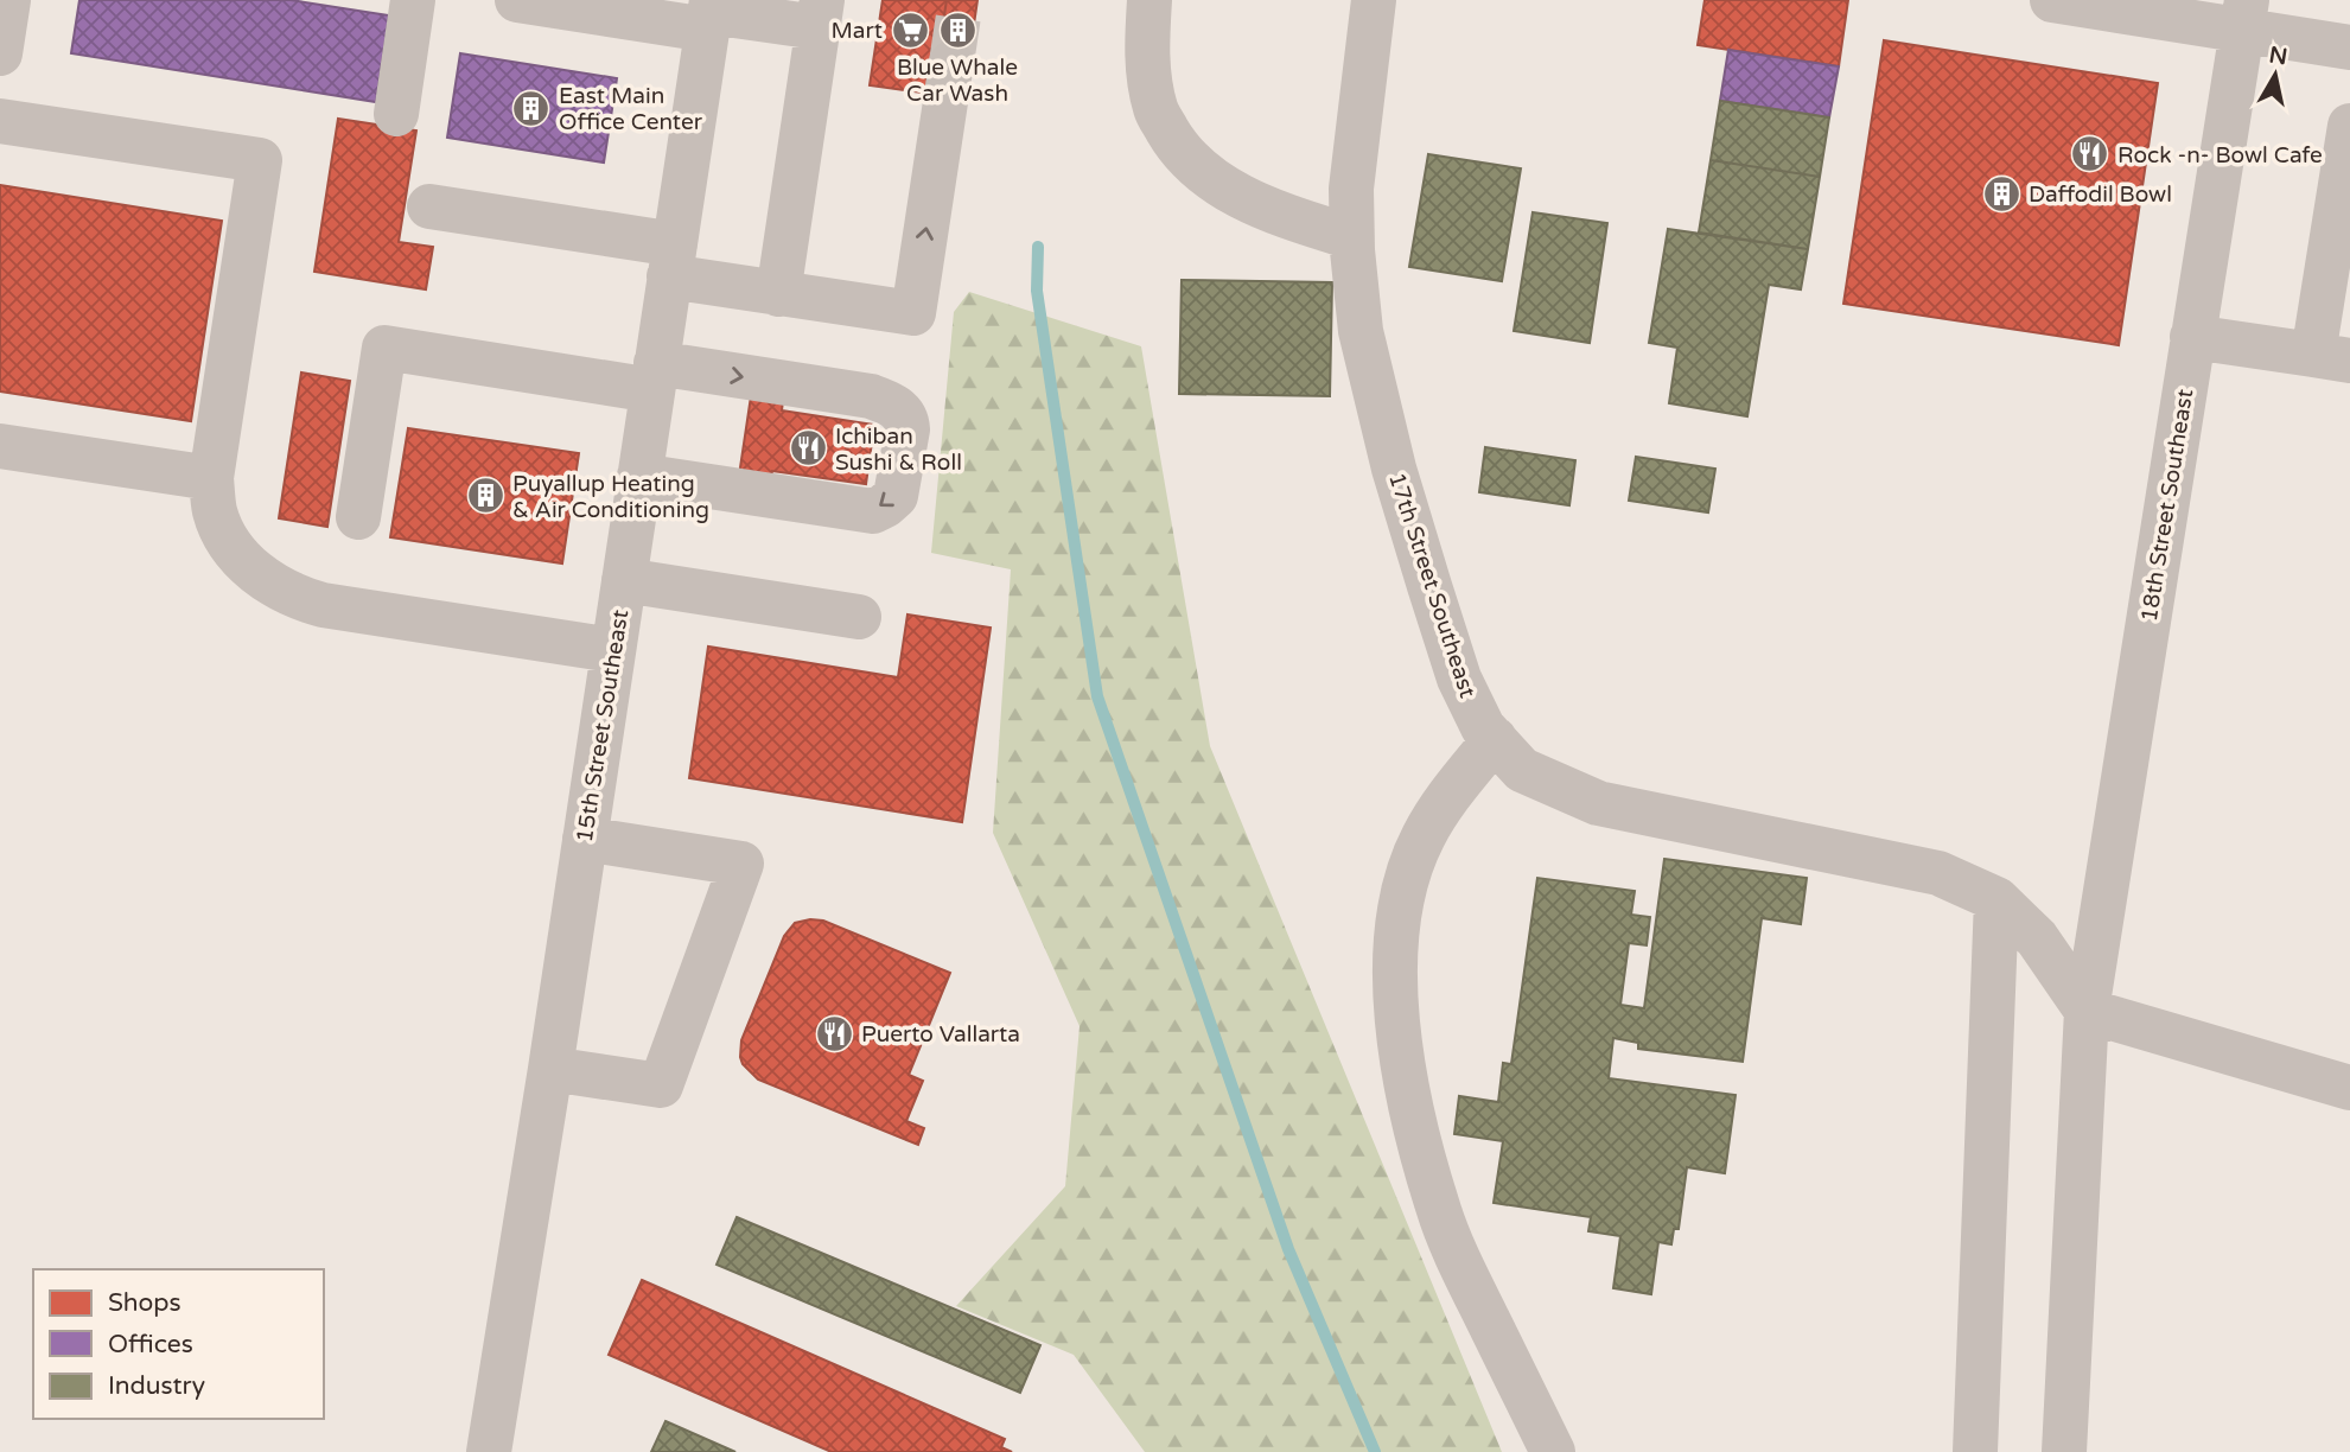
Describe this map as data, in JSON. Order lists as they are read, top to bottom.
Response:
{
  "streets": {
    "street": ["18th Street Southeast", "17th Street Southeast", "15th Street Southeast"]
  },
  "crossings": [
    ["18th Street Southeast", "17th Street Southeast"]
  ],
  "places": {
    "supermarket": ["Mart"],
    "building": [
      "Blue Whale Car Wash",
      "East Main Office Center",
      "Daffodil Bowl",
      "Puyallup Heating & Air Conditioning"
    ],
    "restaurant": ["Rock -n- Bowl Cafe", "Ichiban Sushi & Roll", "Puerto Vallarta"]
  },
  "legend": ["Shops", "Offices", "Industry"],
  "north": "top"
}
